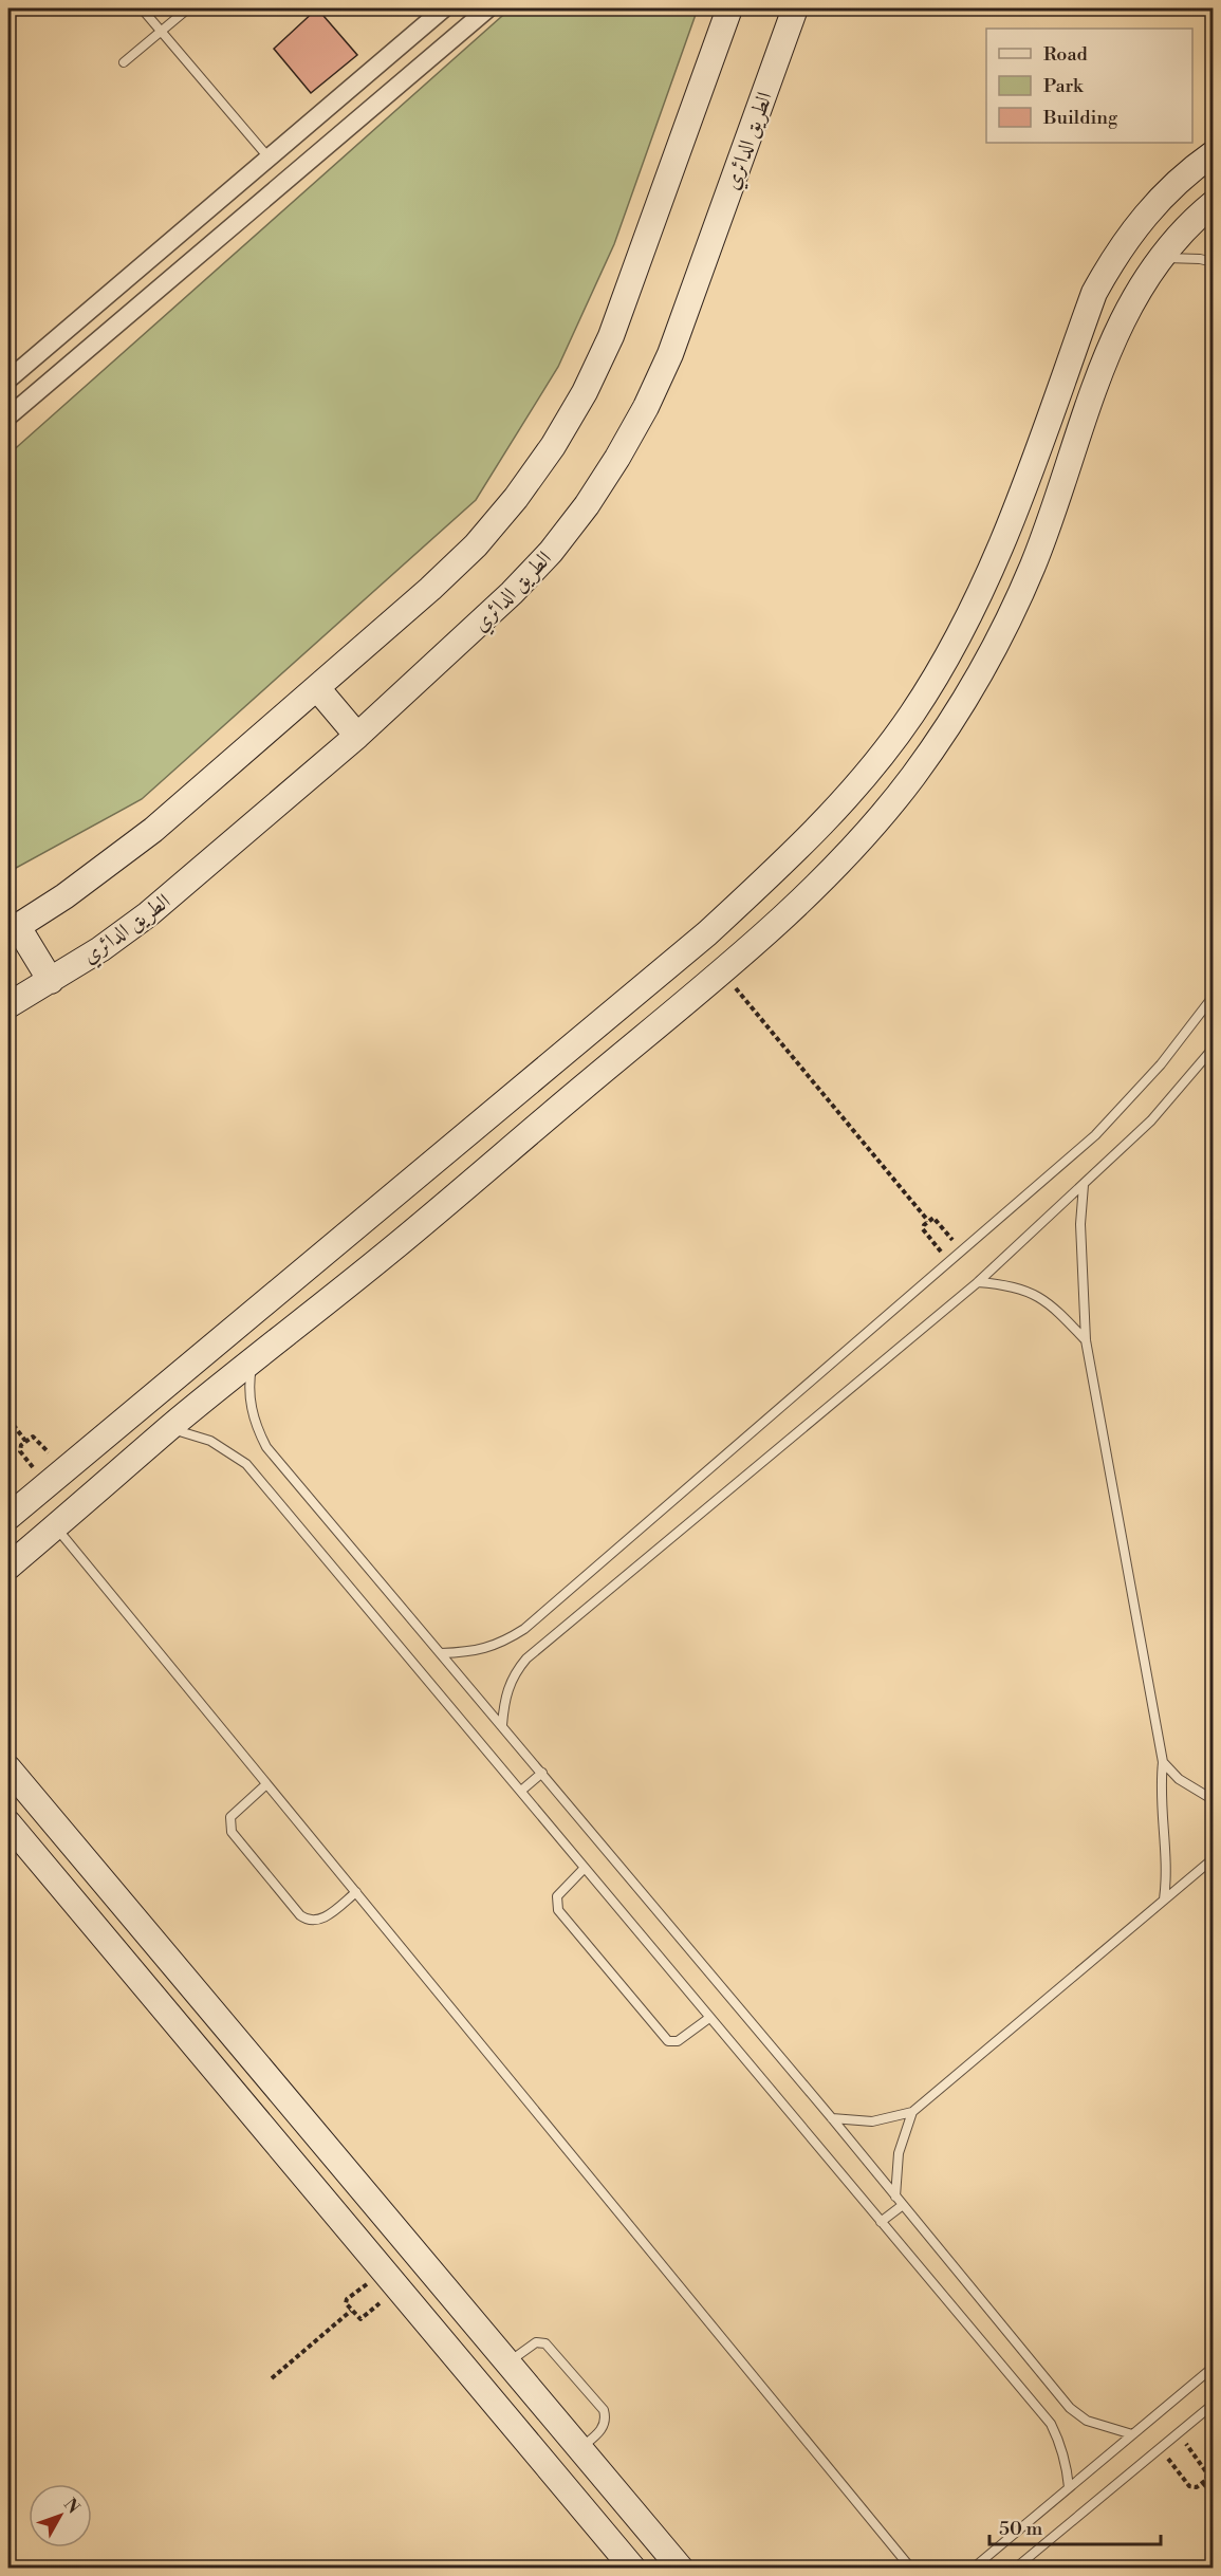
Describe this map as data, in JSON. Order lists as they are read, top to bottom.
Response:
{
  "streets": {
    "street": ["الطريق الدائري"]
  },
  "legend": ["Road", "Park", "Building"],
  "scale_bar": "50 m",
  "north": "top right"
}
